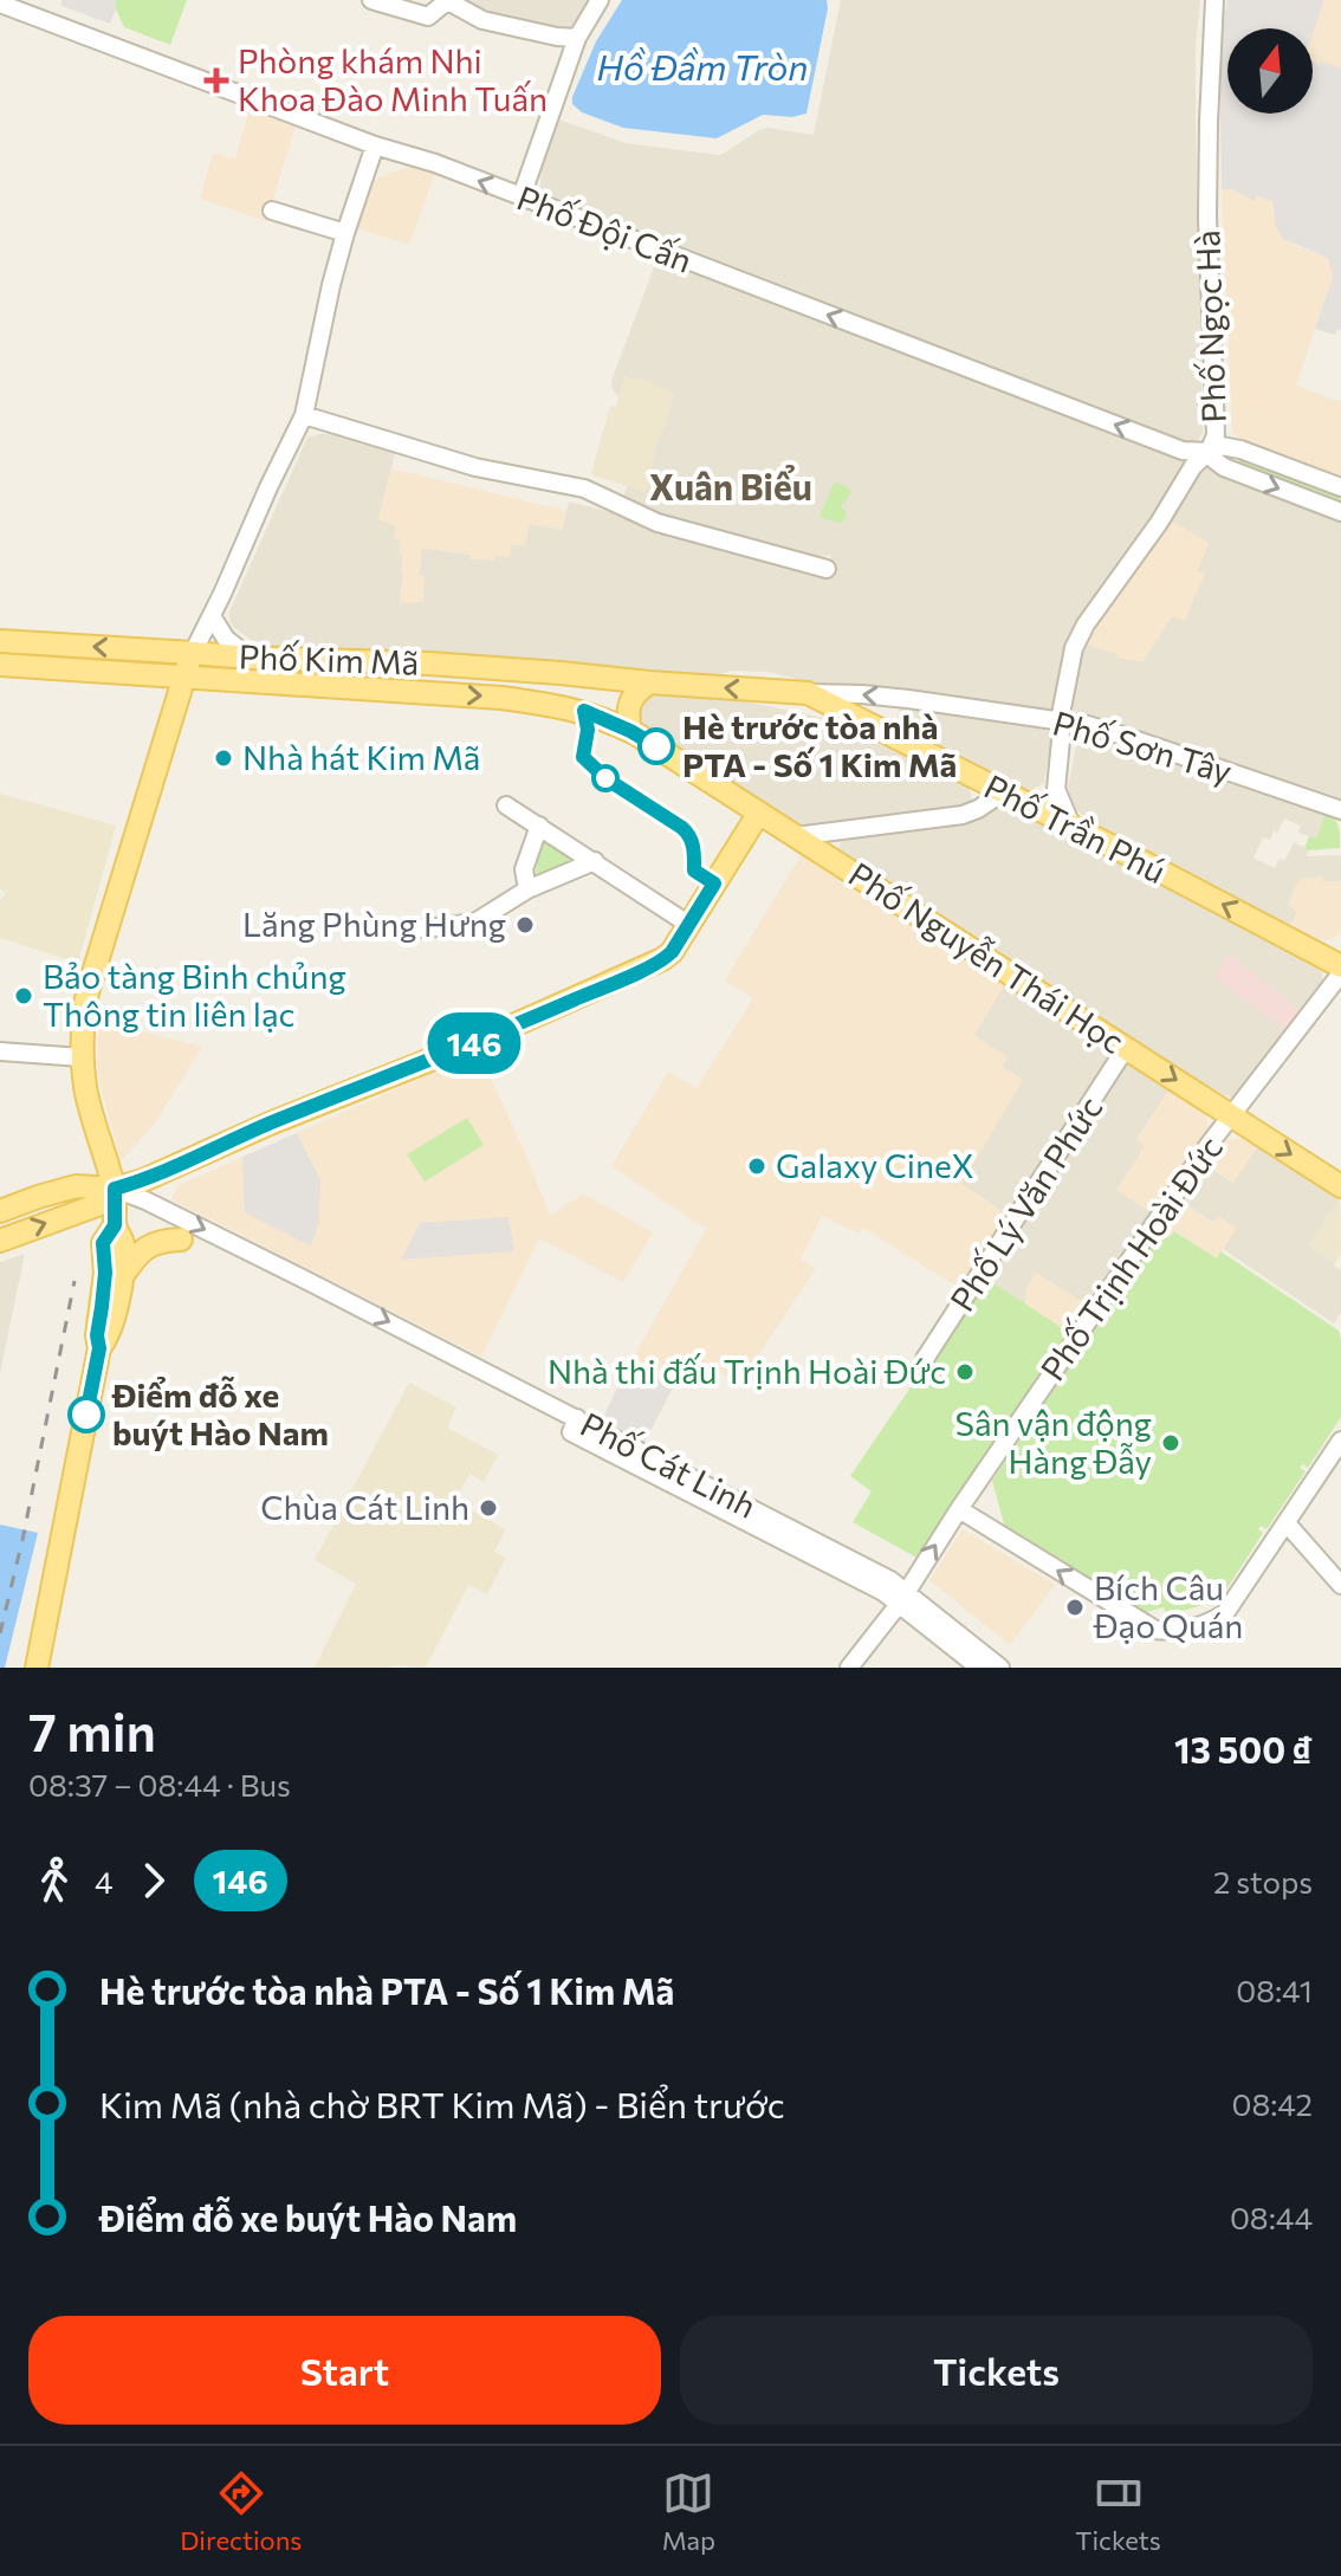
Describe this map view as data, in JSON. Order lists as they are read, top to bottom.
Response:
{
  "streets": {
    "main road": [
      "Phố Kim Mã",
      "Phố Sơn Tây",
      "Phố Trần Phú",
      "Phố Nguyễn Thái Học"
    ],
    "street": [
      "Phố Đội Cấn",
      "Phố Ngọc Hà",
      "Phố Lý Văn Phức",
      "Phố Trịnh Hoài Đức",
      "Phố Cát Linh"
    ]
  },
  "crossings": [
    ["Phố Đội Cấn", "Phố Ngọc Hà"],
    ["Phố Ngọc Hà", "Phố Sơn Tây"],
    ["Phố Kim Mã", "Phố Sơn Tây"],
    ["Phố Kim Mã", "Phố Nguyễn Thái Học"],
    ["Phố Sơn Tây", "Phố Trần Phú"],
    ["Phố Trần Phú", "Phố Trịnh Hoài Đức"],
    ["Phố Nguyễn Thái Học", "Phố Lý Văn Phức"],
    ["Phố Nguyễn Thái Học", "Phố Trịnh Hoài Đức"],
    ["Phố Trịnh Hoài Đức", "Phố Cát Linh"]
  ],
  "one_way": ["Phố Đội Cấn", "Phố Trần Phú", "Phố Cát Linh"],
  "districts": ["Xuân Biểu"],
  "water": ["Hồ Đầm Tròn"],
  "places": {
    "health": ["Phòng khám Nhi Khoa Đào Minh Tuấn"],
    "other": [
      "Hè trước tòa nhà PTA - Số 1 Kim Mã",
      "Nhà hát Kim Mã",
      "Lăng Phùng Hưng",
      "Bảo tàng Binh chủng Thông tin liên lạc",
      "Galaxy CineX",
      "Nhà thi đấu Trịnh Hoài Đức",
      "Điểm đỗ xe buýt Hào Nam",
      "Sân vận động Hàng Đẫy",
      "Chùa Cát Linh",
      "Bích Câu Đạo Quán"
    ]
  },
  "lines": ["bus line 146"],
  "north": "top",
  "page": {
    "on_map": "146",
    "heading": ["7 min", "08:37 – 08:44 · Bus", "13 500 ₫"],
    "legs": ["4", "146", "2 stops"],
    "list": [
      {
        "name": "Hè trước tòa nhà PTA - Số 1 Kim Mã",
        "value": "08:41"
      },
      {
        "name": "Kim Mã (nhà chờ BRT Kim Mã) - Biển trước",
        "value": "08:42"
      },
      {
        "name": "Điểm đỗ xe buýt Hào Nam",
        "value": "08:44"
      }
    ],
    "buttons": ["Start", "Tickets"],
    "tabs": ["Directions", "Map", "Tickets"]
  }
}
